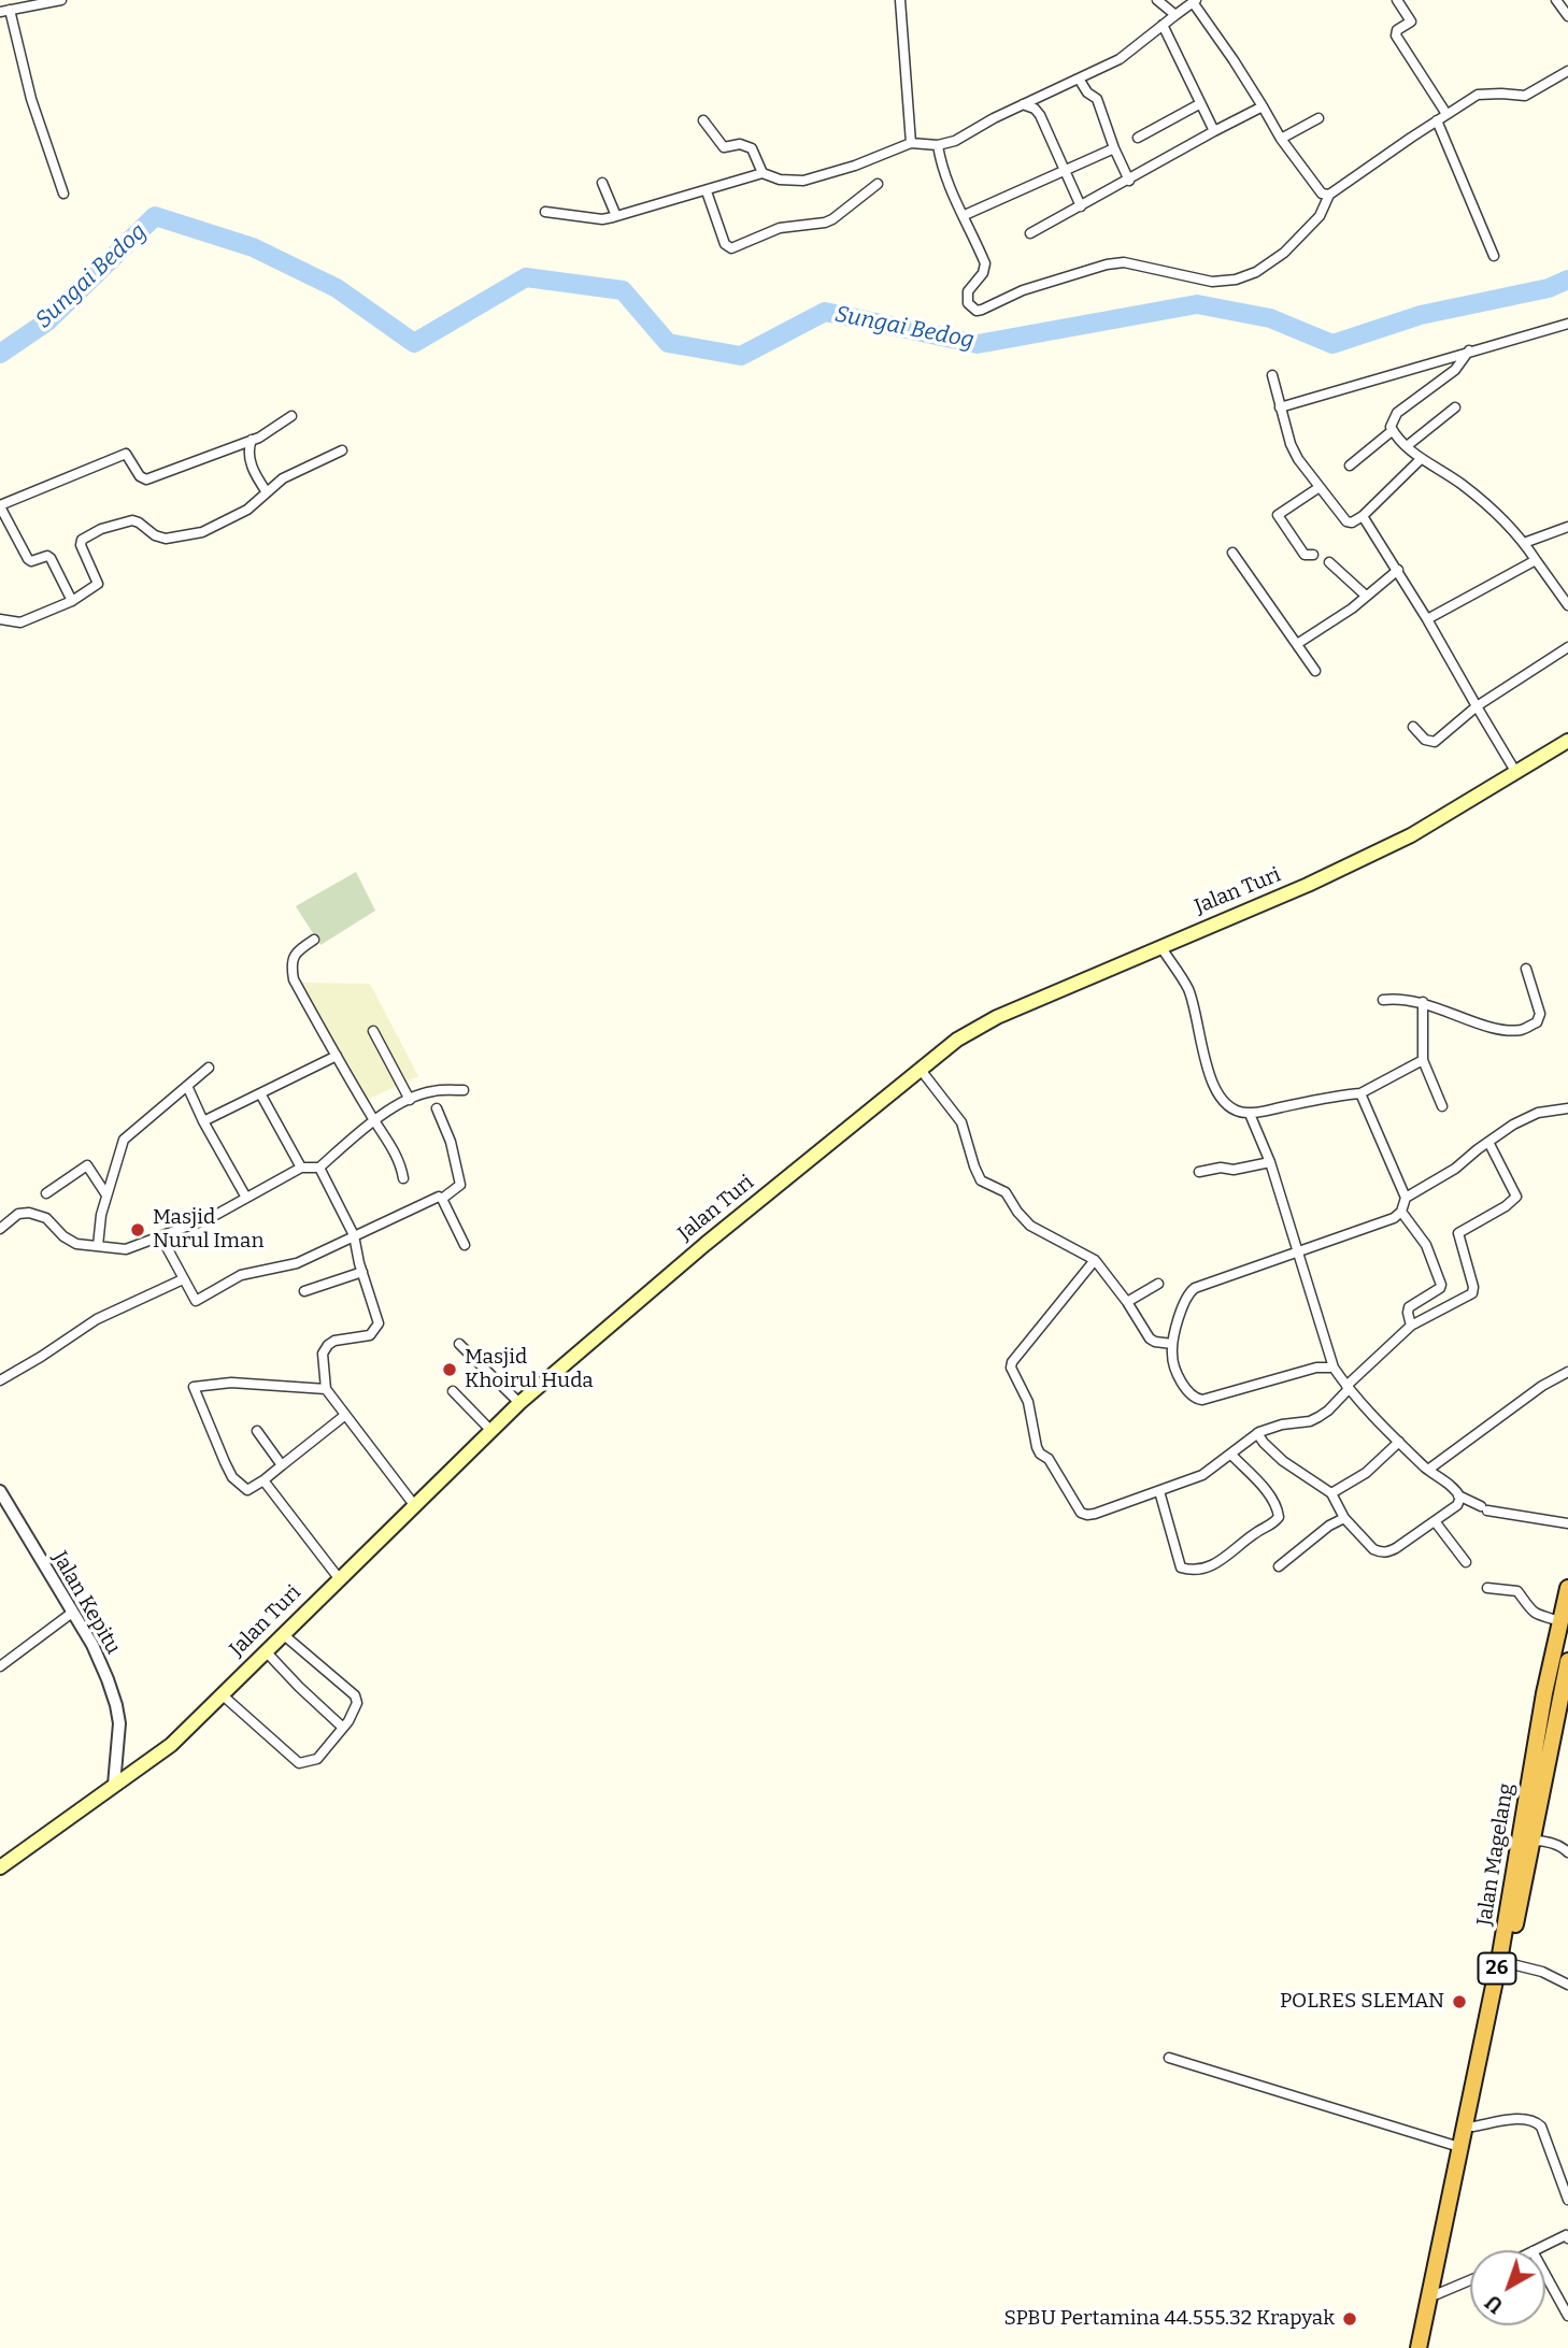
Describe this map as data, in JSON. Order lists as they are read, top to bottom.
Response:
{
  "streets": {
    "highway": ["Jalan Magelang", "26"],
    "main road": ["Jalan Turi"],
    "street": ["Jalan Kepitu"]
  },
  "crossings": [
    ["Jalan Turi", "Jalan Kepitu"]
  ],
  "water": ["Sungai Bedog"],
  "places": [
    "Masjid Nurul Iman",
    "Masjid Khoirul Huda",
    "POLRES SLEMAN",
    "SPBU Pertamina 44.555.32 Krapyak"
  ],
  "north": "bottom left"
}
